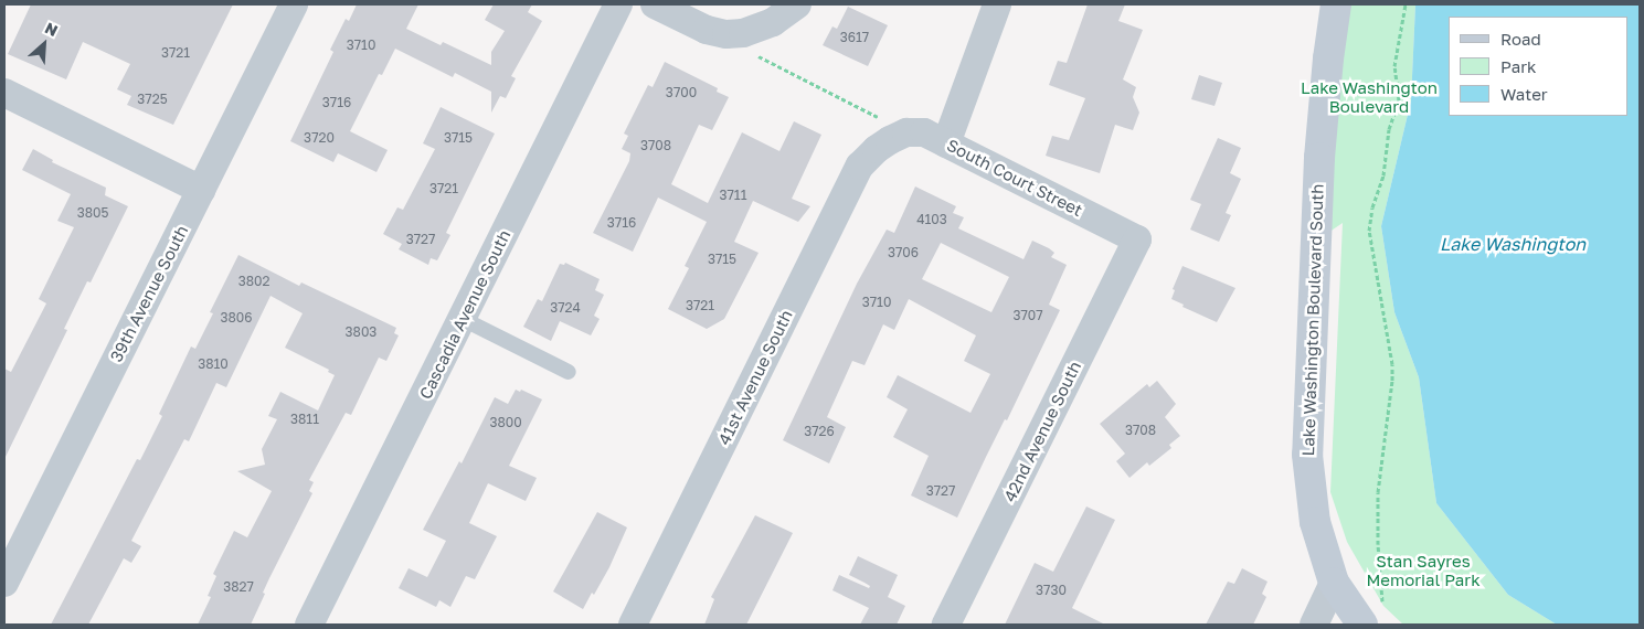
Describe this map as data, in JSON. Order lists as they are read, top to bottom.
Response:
{
  "streets": {
    "main road": ["Lake Washington Boulevard South"],
    "street": [
      "South Court Street",
      "39th Avenue South",
      "Cascadia Avenue South",
      "41st Avenue South",
      "42nd Avenue South"
    ]
  },
  "crossings": [
    ["South Court Street", "41st Avenue South"],
    ["South Court Street", "42nd Avenue South"]
  ],
  "water": ["Lake Washington"],
  "parks": ["Lake Washington Boulevard", "Stan Sayres Memorial Park"],
  "house_numbers": [
    "3617",
    "3710",
    "3721",
    "3700",
    "3725",
    "3716",
    "3720",
    "3715",
    "3708",
    "3721",
    "3711",
    "3805",
    "4103",
    "3716",
    "3727",
    "3706",
    "3715",
    "3802",
    "3710",
    "3721",
    "3724",
    "3707",
    "3806",
    "3803",
    "3810",
    "3811",
    "3800",
    "3708",
    "3726",
    "3727",
    "3827",
    "3730"
  ],
  "legend": ["Road", "Park", "Water"],
  "north": "top right"
}
